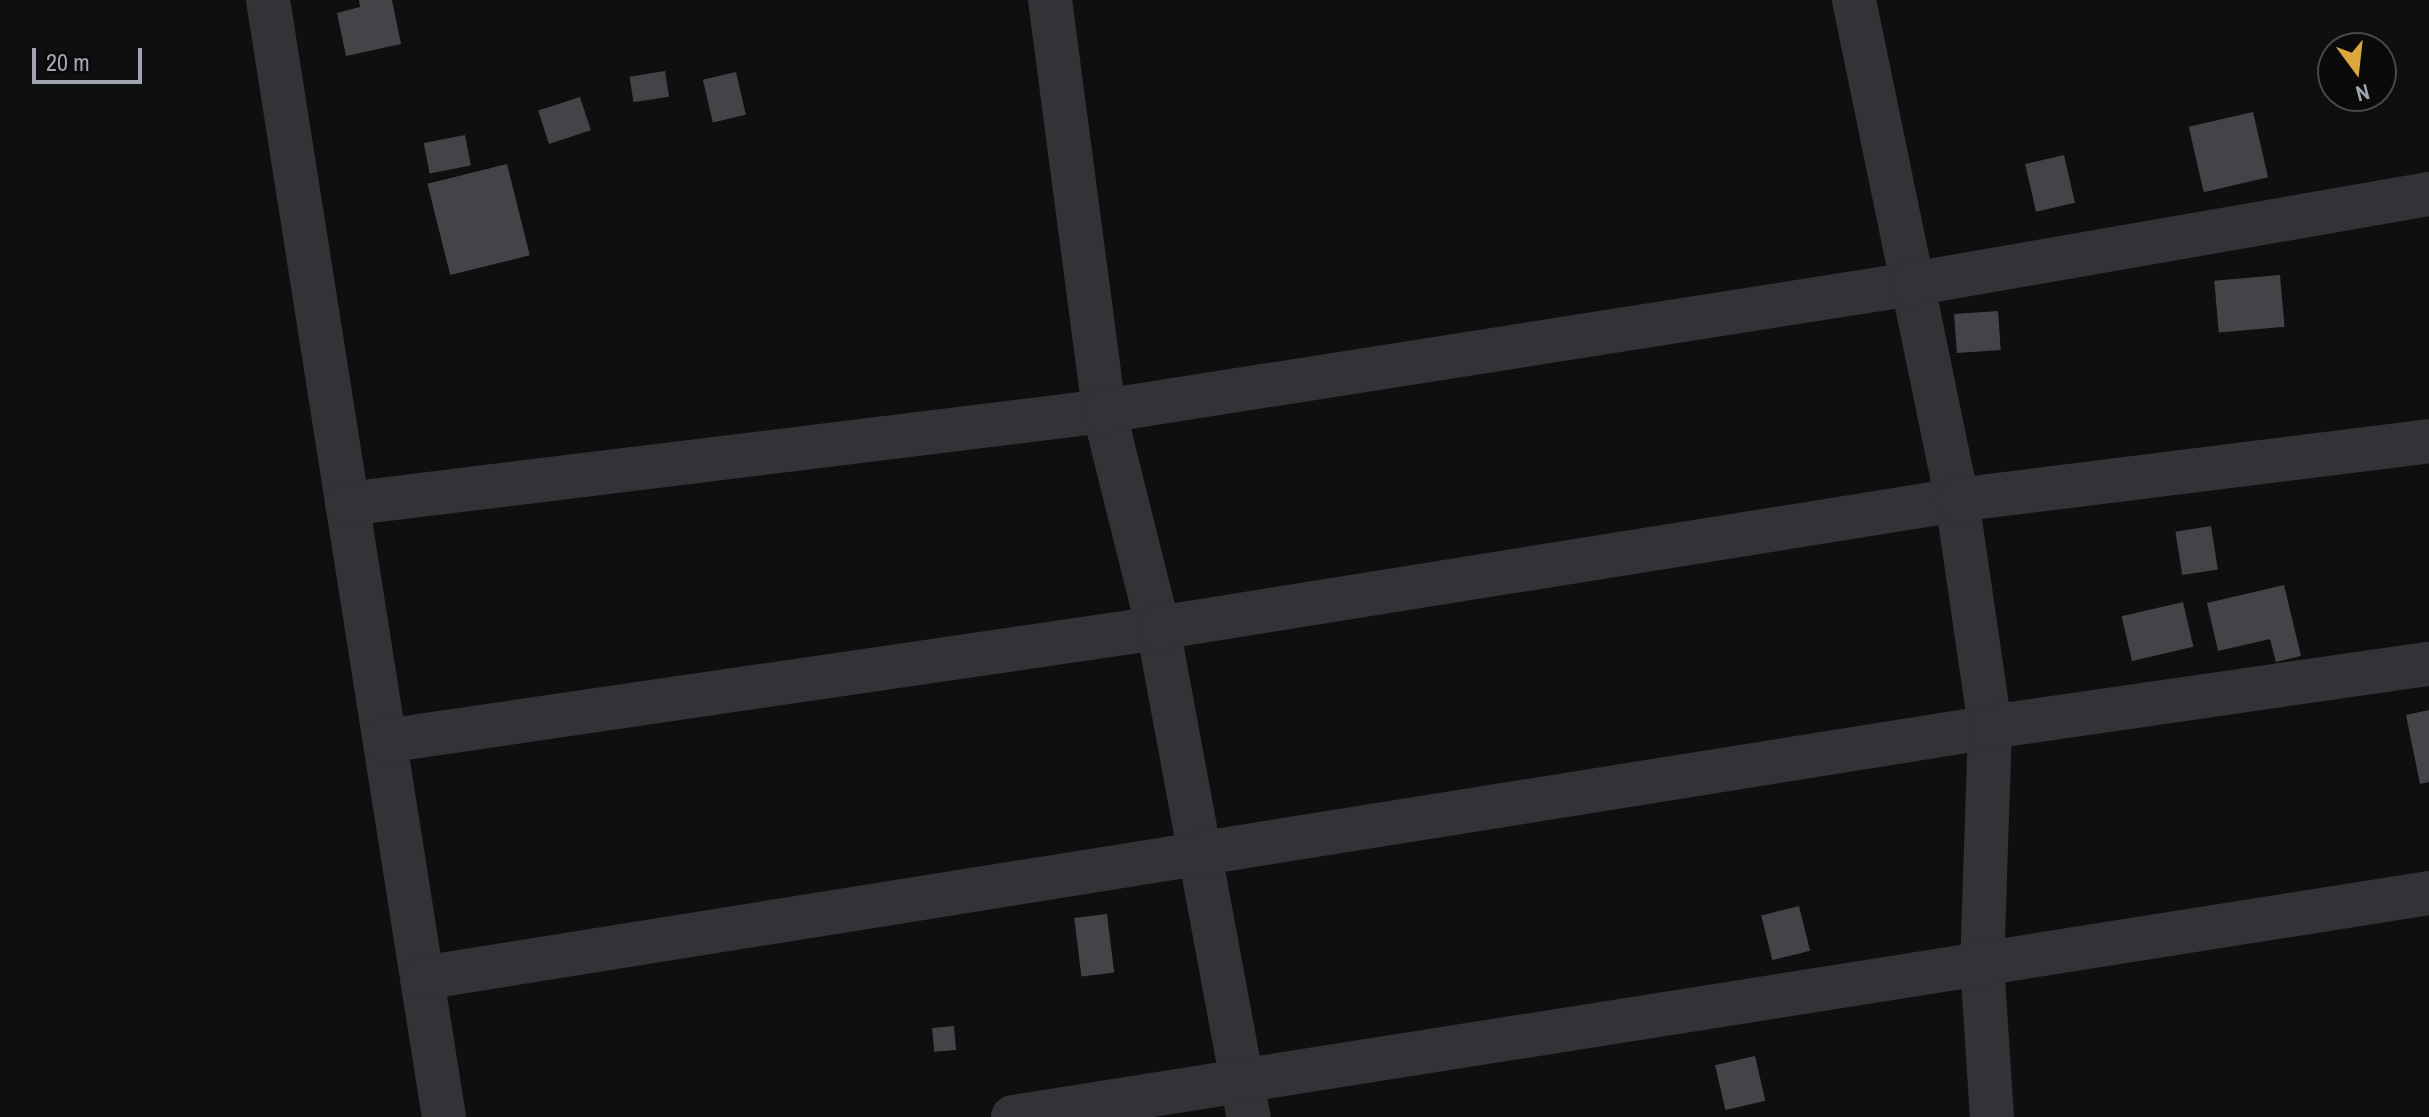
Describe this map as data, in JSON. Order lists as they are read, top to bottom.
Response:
{
  "scale_bar": "20 m",
  "north": "bottom"
}
